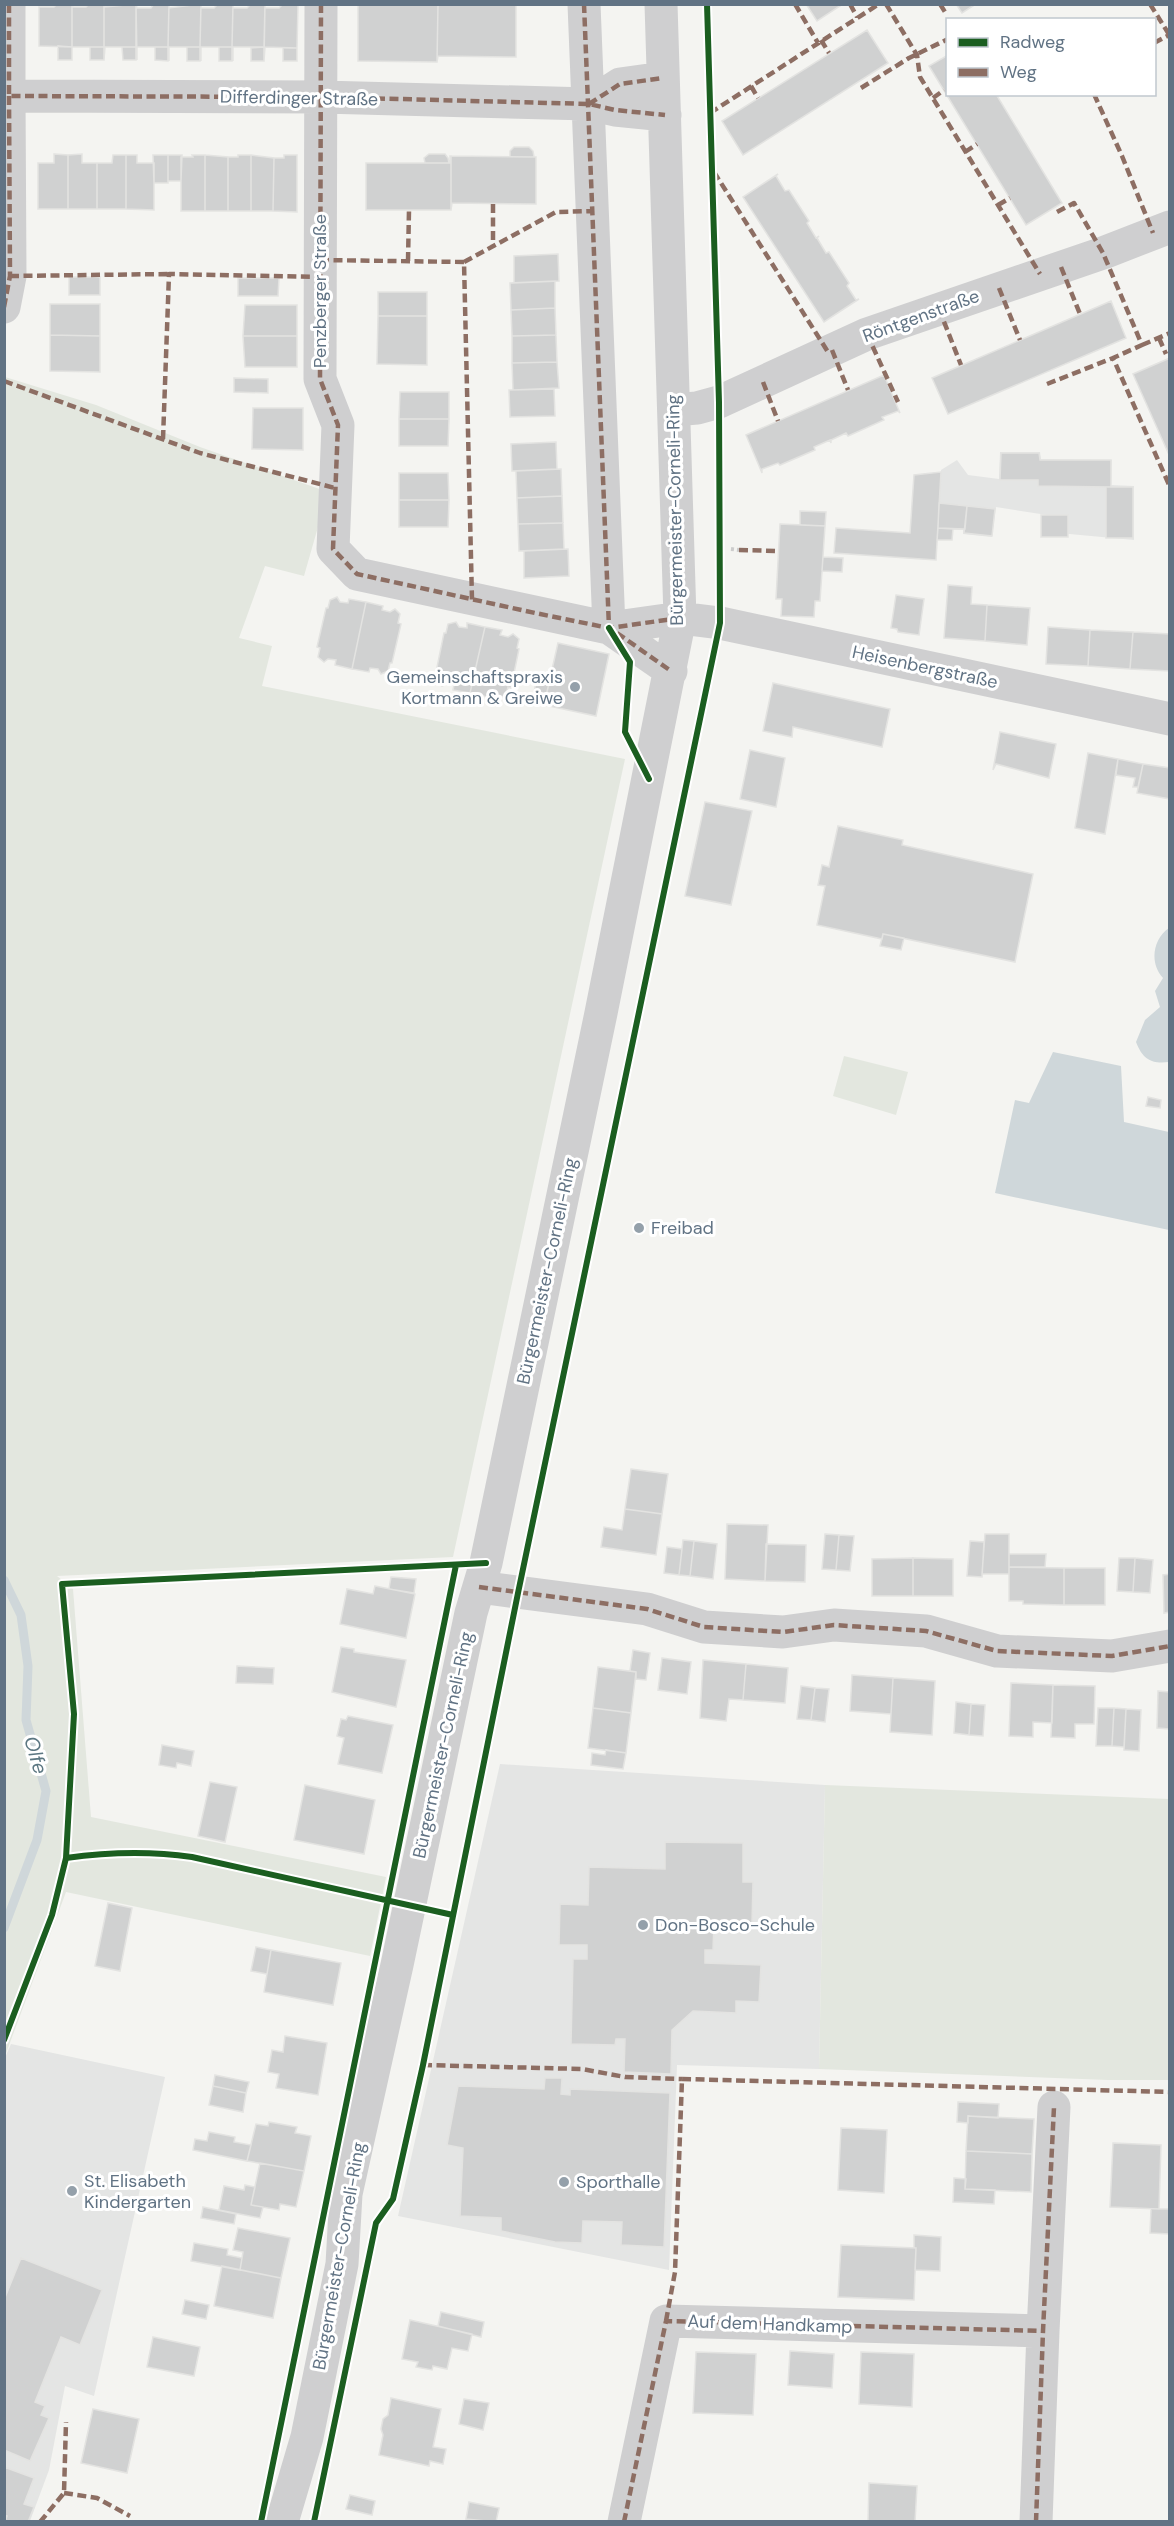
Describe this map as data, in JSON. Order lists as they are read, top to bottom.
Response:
{
  "streets": {
    "street": [
      "Differdinger Straße",
      "Penzberger Straße",
      "Röntgenstraße",
      "Bürgermeister-Corneli-Ring",
      "Heisenbergstraße",
      "Auf dem Handkamp"
    ]
  },
  "crossings": [
    ["Differdinger Straße", "Penzberger Straße"],
    ["Differdinger Straße", "Bürgermeister-Corneli-Ring"],
    ["Penzberger Straße", "Bürgermeister-Corneli-Ring"],
    ["Penzberger Straße", "Heisenbergstraße"],
    ["Röntgenstraße", "Bürgermeister-Corneli-Ring"],
    ["Bürgermeister-Corneli-Ring", "Heisenbergstraße"]
  ],
  "water": ["Olfe"],
  "places": [
    "Gemeinschaftspraxis Kortmann & Greiwe",
    "Freibad",
    "Don-Bosco-Schule",
    "Sporthalle",
    "St. Elisabeth Kindergarten"
  ],
  "legend": ["Radweg", "Weg"]
}
